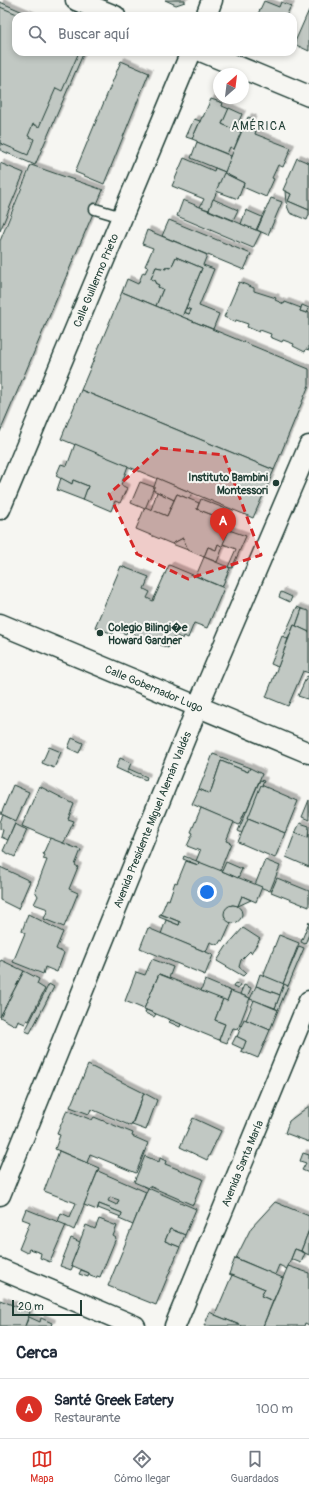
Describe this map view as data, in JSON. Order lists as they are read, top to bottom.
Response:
{
  "streets": {
    "street": [
      "Calle Guillermo Prieto",
      "Calle Gobernador Lugo",
      "Avenida Presidente Miguel Alemán Valdés",
      "Avenida Santa María"
    ]
  },
  "crossings": [
    ["Calle Gobernador Lugo", "Avenida Presidente Miguel Alemán Valdés"]
  ],
  "districts": ["AMÉRICA"],
  "places": ["Instituto Bambini Montessori", "Colegio Bilingi�e Howard Gardner"],
  "scale_bar": "20 m",
  "north": "top right",
  "page": {
    "search": "Buscar aquí",
    "pins": "A",
    "scale": "20 m",
    "heading": "Cerca",
    "list": [
      {
        "mark": "A",
        "name": "Santé Greek Eatery",
        "note": "Restaurante",
        "value": "100 m"
      }
    ],
    "nav": ["Mapa", "Cómo llegar", "Guardados"]
  }
}
